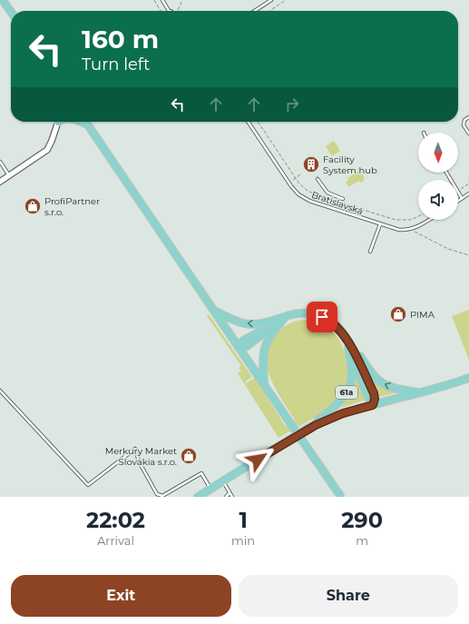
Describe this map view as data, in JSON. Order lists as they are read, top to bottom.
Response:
{
  "streets": {
    "main road": ["61a"],
    "lane": ["Bratislavská"]
  },
  "places": {
    "building": ["Facility System hub"],
    "shop": ["ProfiPartner s.r.o.", "PIMA", "Merkury Market Slovakia s.r.o."]
  },
  "north": "bottom",
  "page": {
    "turn": ["160 m", "Turn left"],
    "eta": [
      "22:02",
      "Arrival",
      "1",
      "min",
      "290",
      "m"
    ],
    "buttons": ["Exit", "Share"]
  }
}
